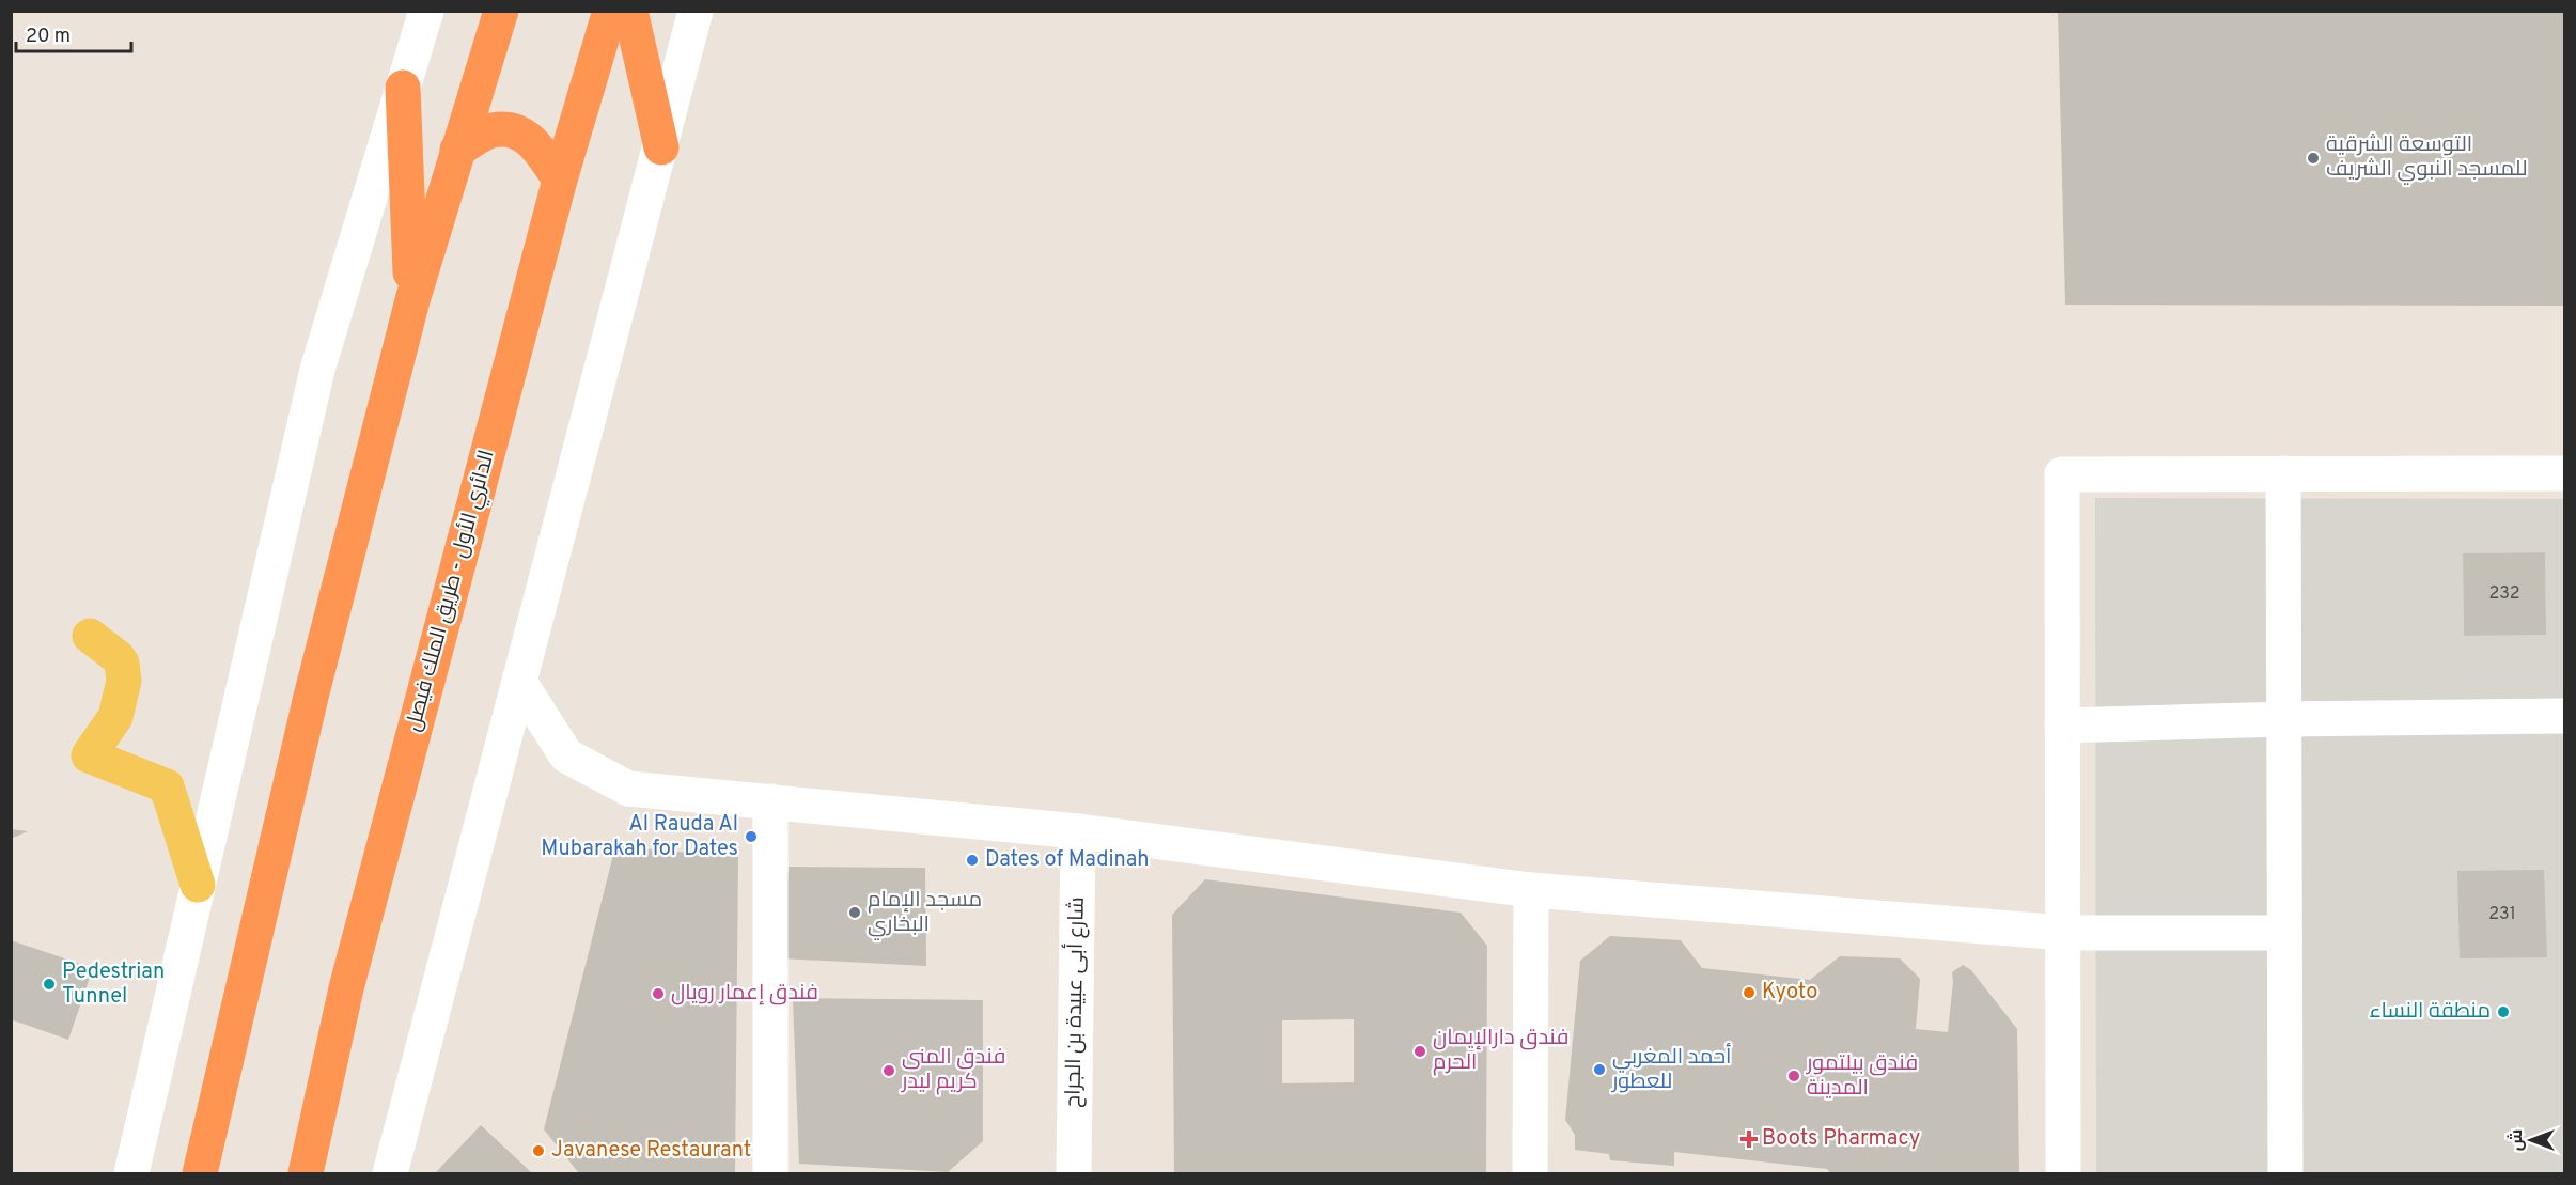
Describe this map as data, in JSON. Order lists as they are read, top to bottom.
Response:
{
  "streets": {
    "highway": ["الدائري الأول - طريق الملك فيصل"],
    "street": ["شارع أبى عبيدة بن الجراح"]
  },
  "places": {
    "other": [
      "التوسعة الشرقية للمسجد النبوي الشريف",
      "Al Rauda Al Mubarakah for Dates",
      "Dates of Madinah",
      "مسجد الإمام البخاري",
      "Pedestrian Tunnel",
      "Kyoto",
      "فندق إعمار رويال",
      "منطقة النساء",
      "فندق دارالإيمان الحرم",
      "أحمد المغربي للعطور",
      "فندق المنى كريم ليدر",
      "فندق بيلتمور المدينة",
      "Javanese Restaurant"
    ],
    "health": ["Boots Pharmacy"]
  },
  "house_numbers": ["232", "231"],
  "scale_bar": "20 m",
  "north": "left"
}
